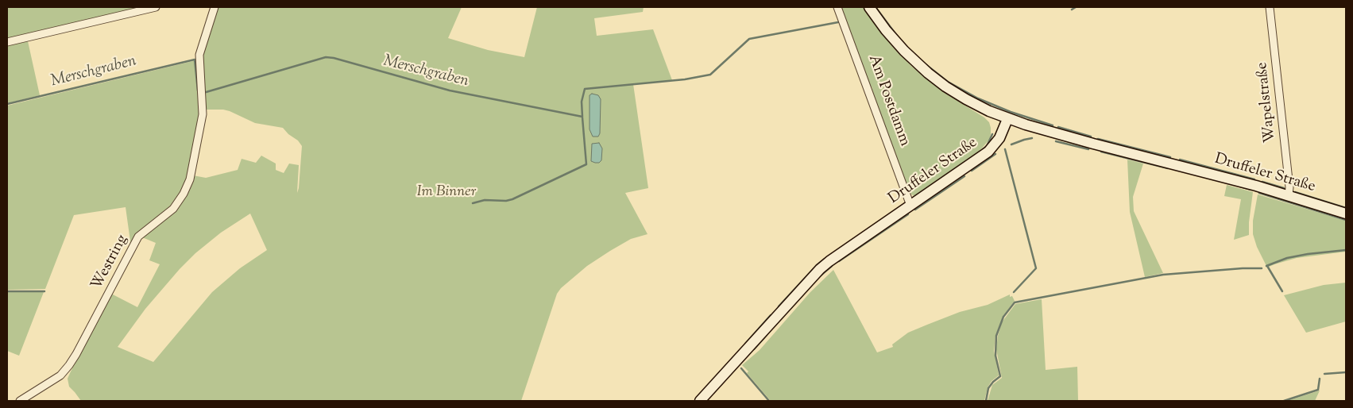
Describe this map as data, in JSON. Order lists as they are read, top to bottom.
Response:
{
  "streets": {
    "street": [
      "Am Postdamm",
      "Wapelstraße",
      "Druffeler Straße",
      "Westring"
    ]
  },
  "crossings": [
    ["Am Postdamm", "Druffeler Straße"],
    ["Wapelstraße", "Druffeler Straße"]
  ],
  "water": ["Merschgraben"],
  "parks": ["Im Binner"]
}
